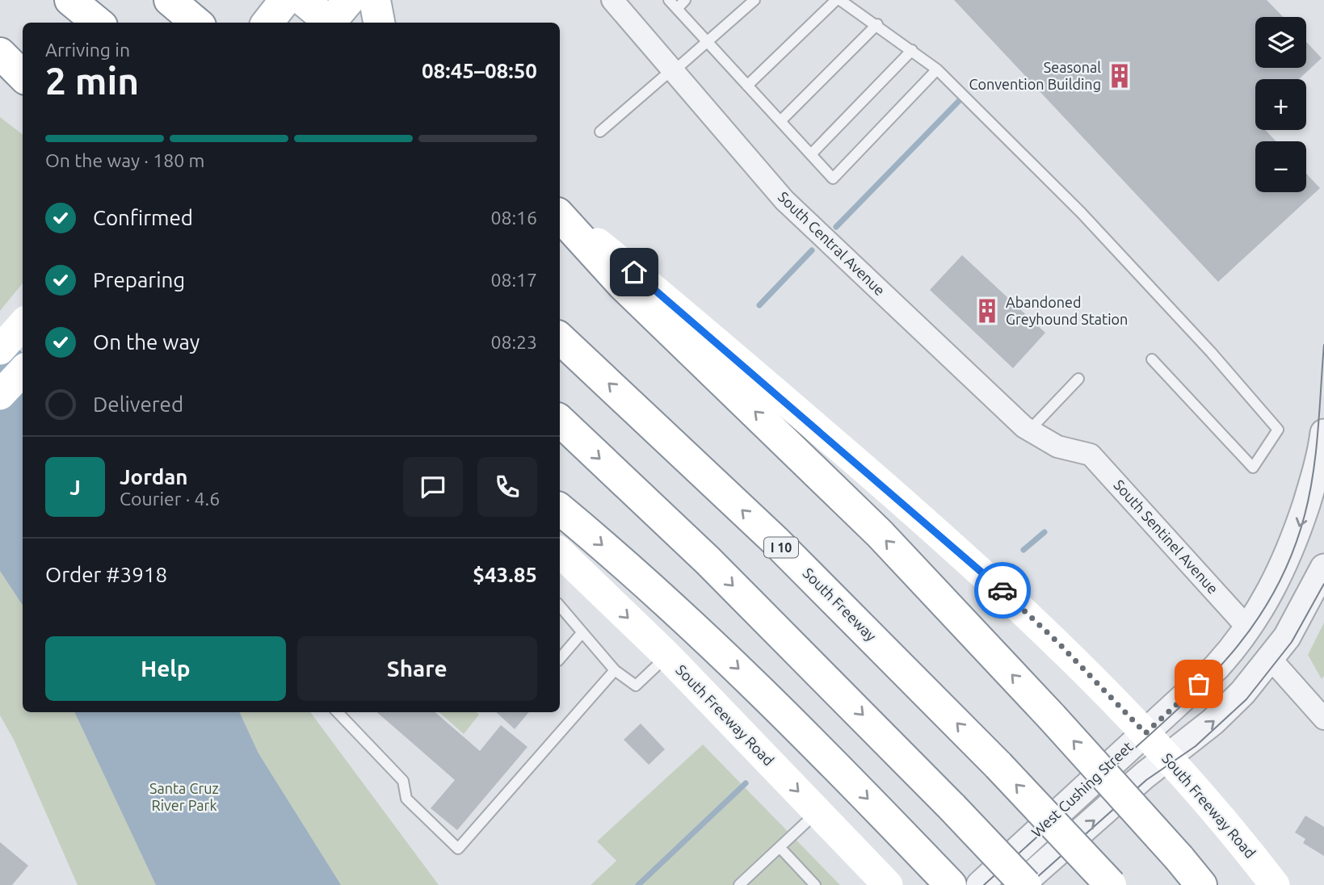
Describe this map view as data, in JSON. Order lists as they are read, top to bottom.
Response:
{
  "streets": {
    "main road": ["I 10", "South Freeway", "South Freeway Road"],
    "street": ["South Central Avenue", "South Sentinel Avenue", "West Cushing Street"]
  },
  "crossings": [
    ["South Central Avenue", "South Sentinel Avenue"],
    ["South Sentinel Avenue", "West Cushing Street"],
    ["South Freeway Road", "West Cushing Street"]
  ],
  "parks": ["Santa Cruz River Park"],
  "places": {
    "building": ["Seasonal Convention Building", "Abandoned Greyhound Station"]
  },
  "page": {
    "map_buttons": ["+", "−"],
    "heading": ["2 min", "Arriving in", "08:45–08:50"],
    "panel": [
      "Jordan",
      "Courier · 4.6",
      "Order #3918",
      "$43.85"
    ],
    "bar": "On the way · 180 m",
    "list": [
      ["Confirmed", "08:16"],
      ["Preparing", "08:17"],
      ["On the way", "08:23"],
      "Delivered"
    ],
    "round": "J",
    "buttons": ["Help", "Share"]
  }
}
